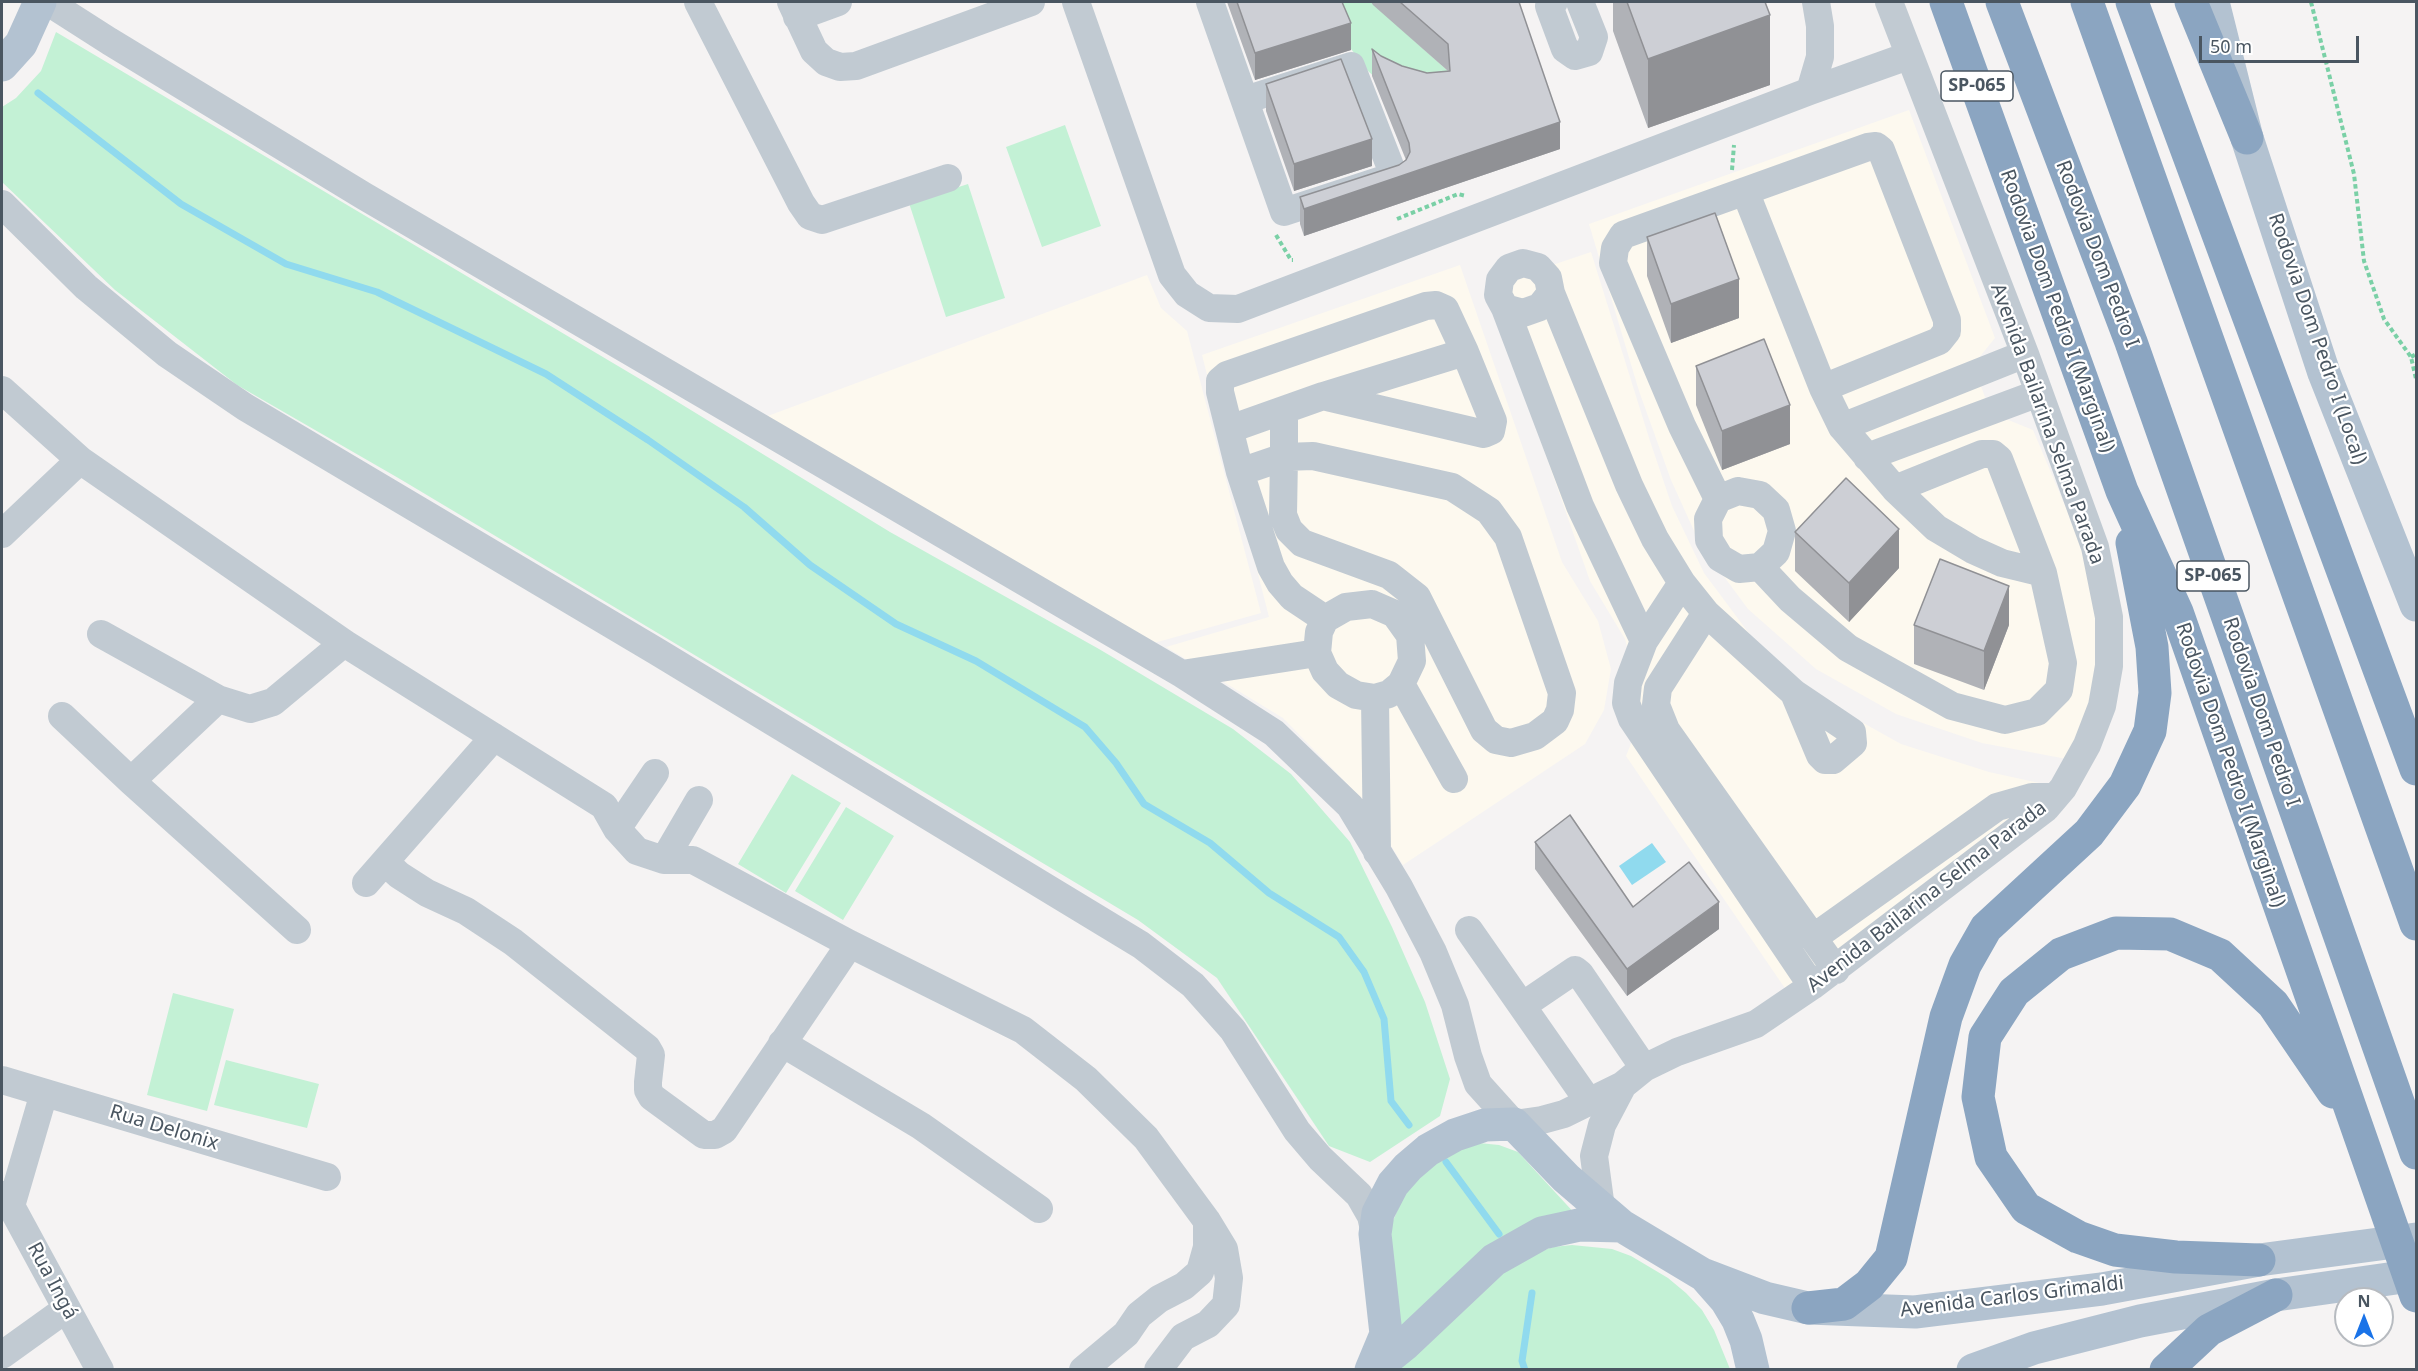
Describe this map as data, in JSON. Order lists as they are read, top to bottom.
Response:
{
  "streets": {
    "highway": ["SP-065", "Rodovia Dom Pedro I", "Rodovia Dom Pedro I (Marginal)"],
    "main road": ["Rodovia Dom Pedro I (Local)", "Avenida Carlos Grimaldi"],
    "street": ["Avenida Bailarina Selma Parada", "Rua Delonix", "Rua Ingá"]
  },
  "crossings": [
    ["Avenida Bailarina Selma Parada", "Avenida Carlos Grimaldi"]
  ],
  "scale_bar": "50 m",
  "north": "top"
}
